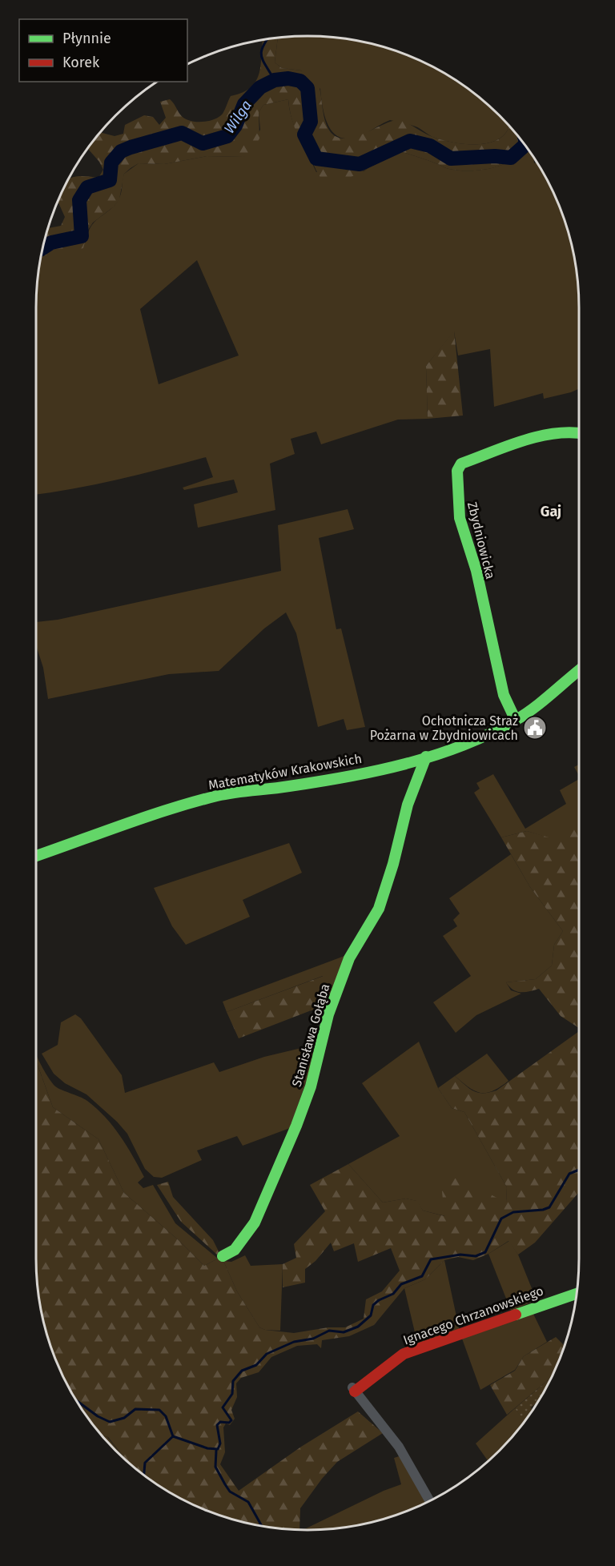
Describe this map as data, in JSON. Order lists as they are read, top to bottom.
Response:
{
  "streets": {
    "street": [
      "Zbydniowicka",
      "Matematyków Krakowskich",
      "Stanisława Gołąba",
      "Ignacego Chrzanowskiego"
    ]
  },
  "crossings": [
    ["Zbydniowicka", "Matematyków Krakowskich"],
    ["Matematyków Krakowskich", "Stanisława Gołąba"]
  ],
  "districts": ["Gaj"],
  "water": ["Wilga"],
  "places": {
    "public building": ["Ochotnicza Straż Pożarna w Zbydniowicach"]
  },
  "legend": ["Płynnie", "Korek"]
}
